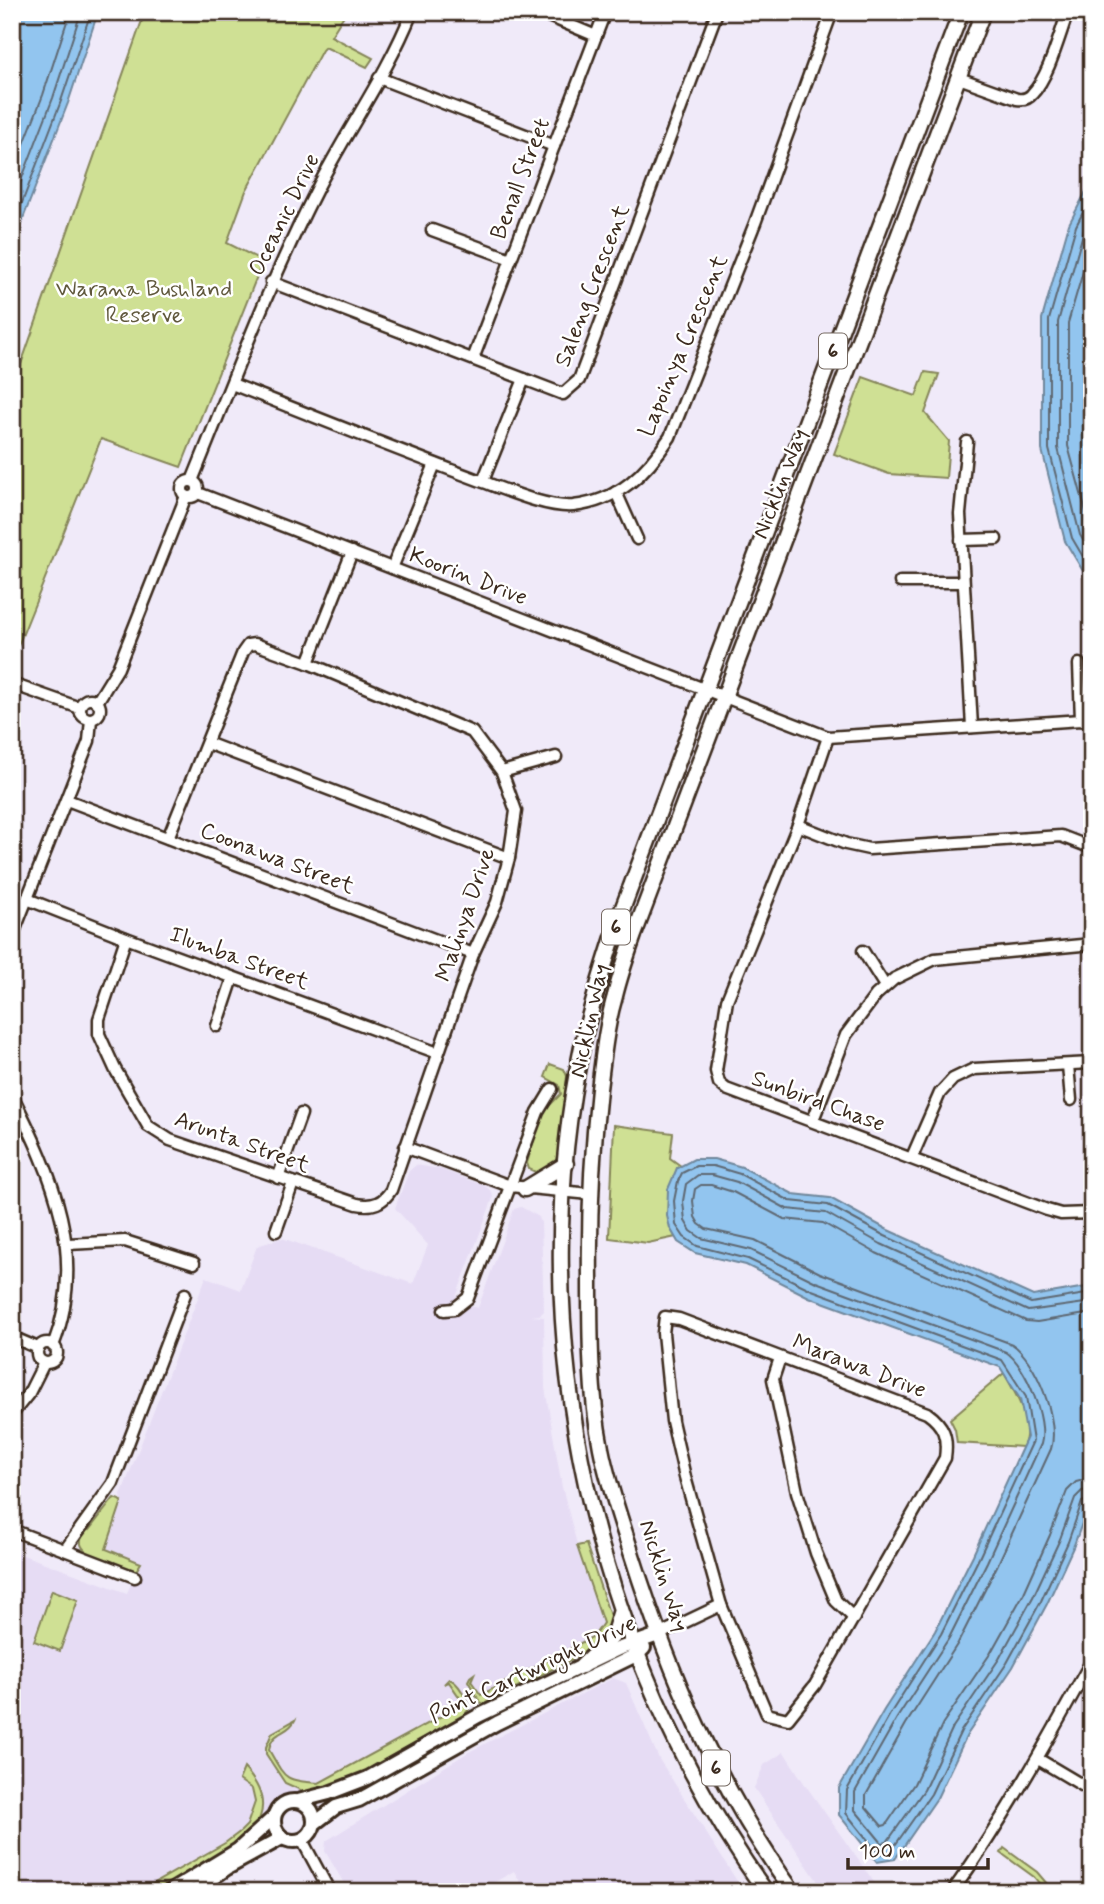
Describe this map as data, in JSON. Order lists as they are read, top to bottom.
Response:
{
  "streets": {
    "highway": ["6", "Nicklin Way"],
    "main road": ["Point Cartwright Drive"],
    "street": [
      "Benall Street",
      "Oceanic Drive",
      "Saleng Crescent",
      "Lapoinya Crescent",
      "Koorin Drive",
      "Coonawa Street",
      "Malinya Drive",
      "Ilumba Street",
      "Sunbird Chase",
      "Arunta Street",
      "Marawa Drive"
    ]
  },
  "crossings": [
    ["Benall Street", "Saleng Crescent"],
    ["Oceanic Drive", "Saleng Crescent"],
    ["Oceanic Drive", "Lapoinya Crescent"],
    ["Oceanic Drive", "Koorin Drive"],
    ["Nicklin Way", "Koorin Drive"],
    ["Nicklin Way", "Point Cartwright Drive"],
    ["Coonawa Street", "Malinya Drive"],
    ["Malinya Drive", "Ilumba Street"],
    ["Malinya Drive", "Arunta Street"],
    ["Ilumba Street", "Arunta Street"]
  ],
  "parks": ["Warana Bushland Reserve"],
  "scale_bar": "100 m"
}
